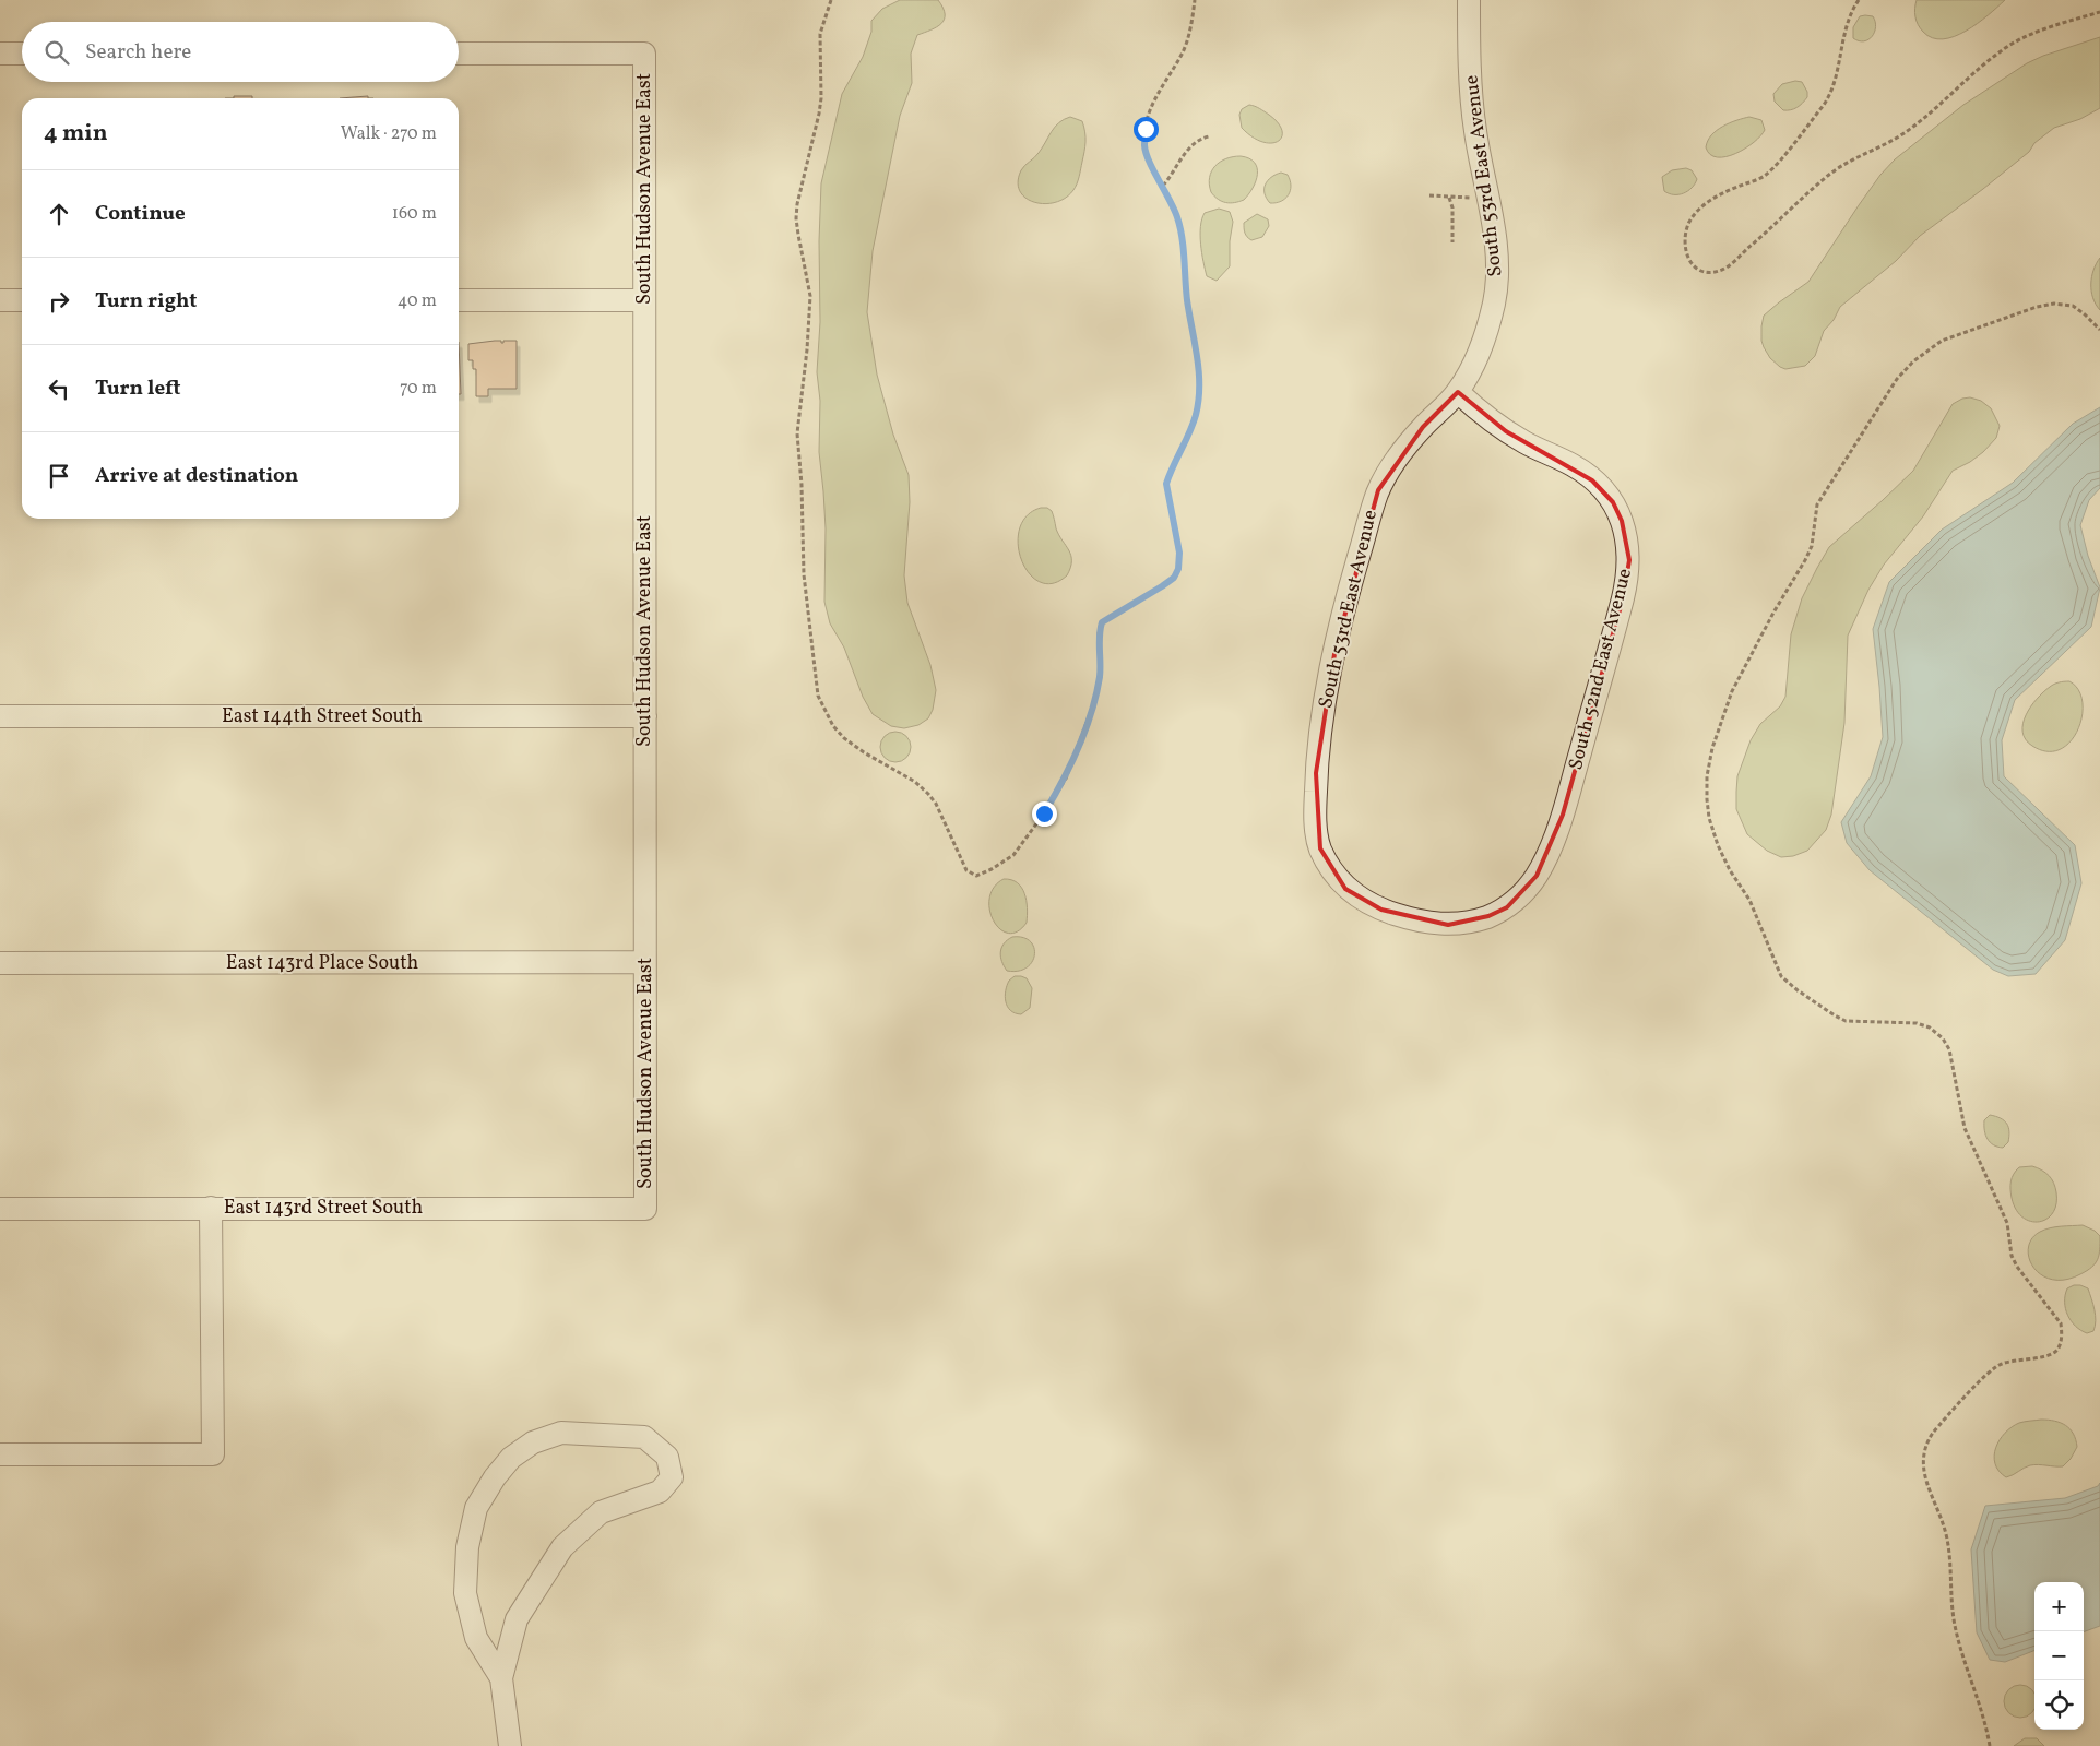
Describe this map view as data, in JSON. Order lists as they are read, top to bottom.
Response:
{
  "streets": {
    "street": [
      "South 53rd East Avenue",
      "South Hudson Avenue East",
      "South 52nd East Avenue",
      "East 144th Street South",
      "East 143rd Place South",
      "East 143rd Street South"
    ]
  },
  "crossings": [
    ["South 53rd East Avenue", "South 52nd East Avenue"],
    ["South Hudson Avenue East", "East 144th Street South"],
    ["South Hudson Avenue East", "East 143rd Place South"],
    ["South Hudson Avenue East", "East 143rd Street South"]
  ],
  "page": {
    "search": "Search here",
    "heading": ["4 min", "Walk · 270 m"],
    "list": [
      ["Continue", "160 m"],
      ["Turn right", "40 m"],
      ["Turn left", "70 m"],
      "Arrive at destination"
    ],
    "map_buttons": ["+", "−"]
  }
}
